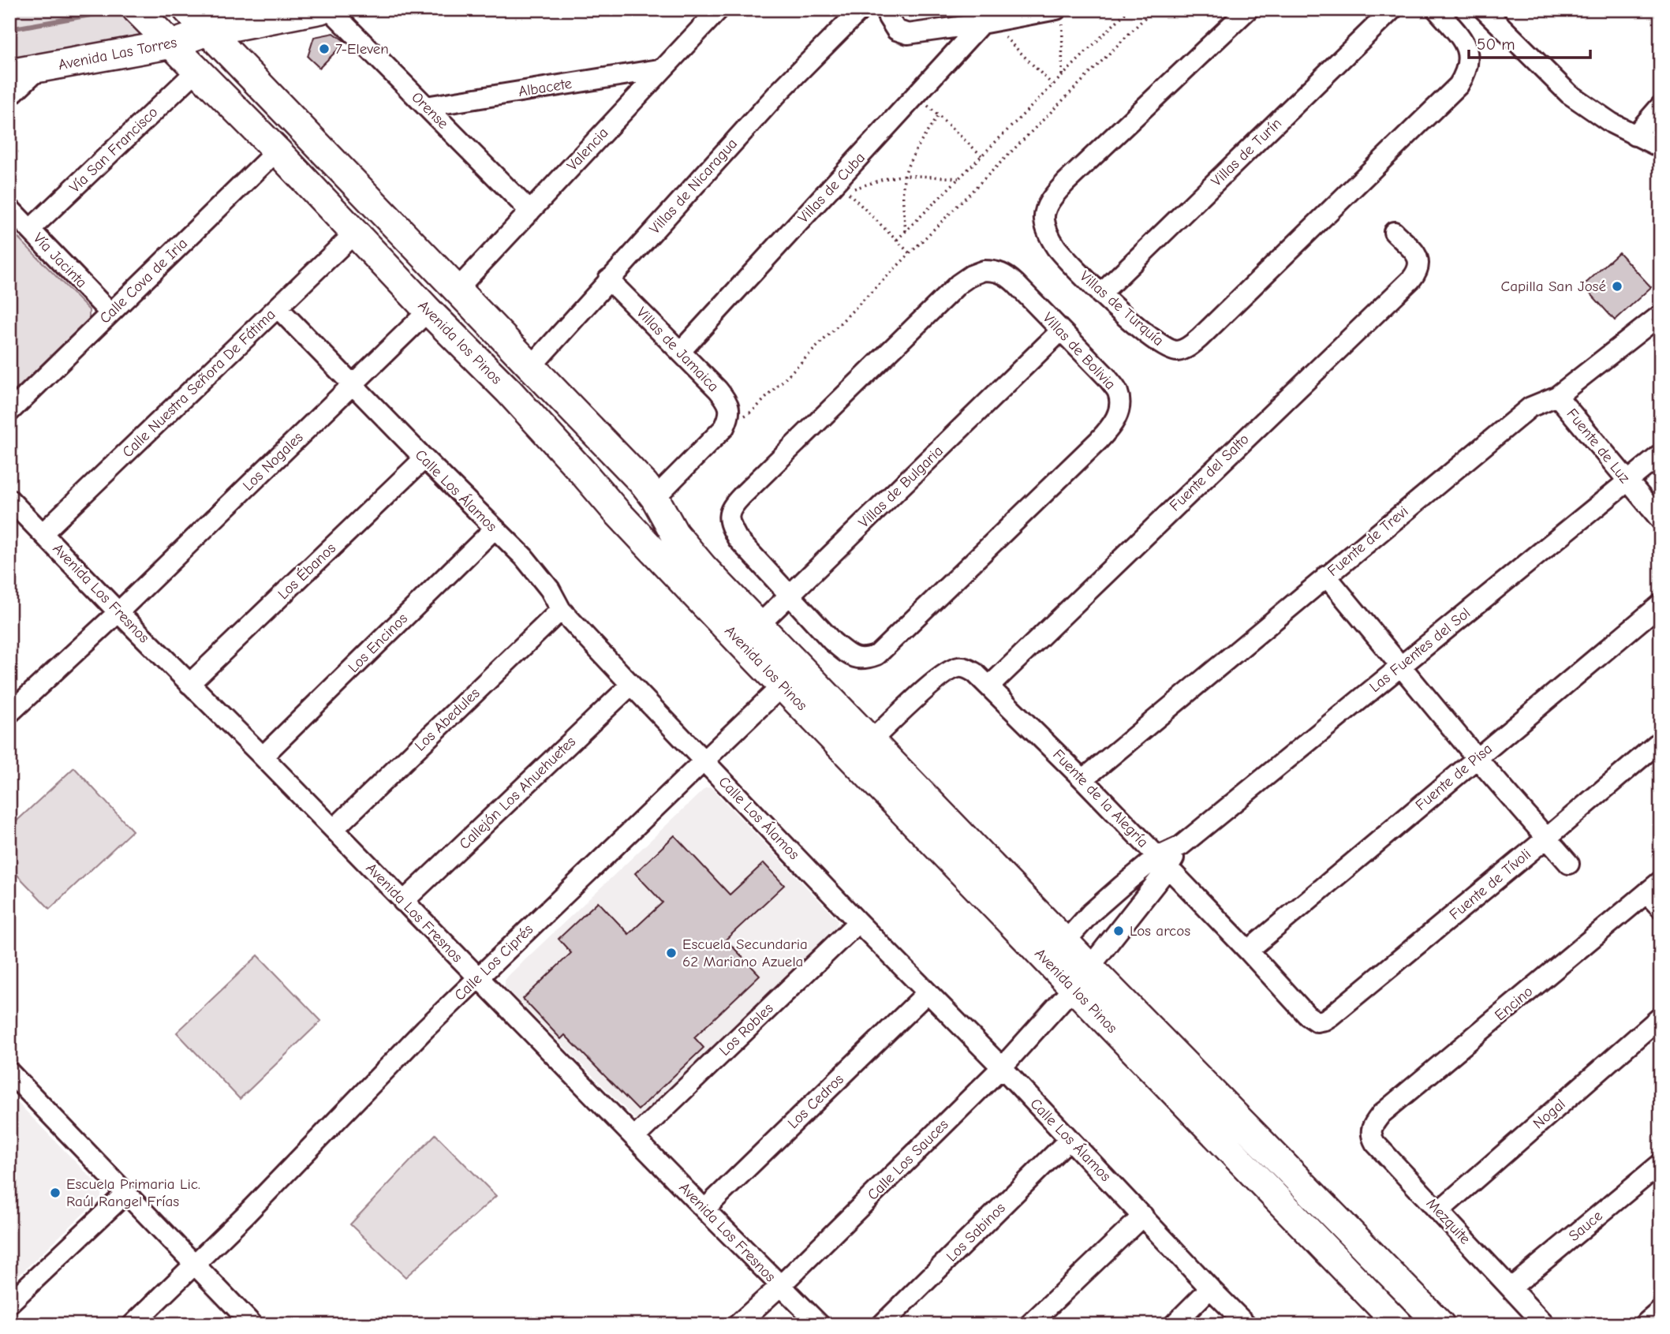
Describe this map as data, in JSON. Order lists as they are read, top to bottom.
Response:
{
  "streets": {
    "street": [
      "Avenida Las Torres",
      "Albacete",
      "Orense",
      "Valencia",
      "Vía San Francisco",
      "Villas de Turín",
      "Villas de Nicaragua",
      "Villas de Cuba",
      "Vía Jacinta",
      "Calle Cova de Iria",
      "Villas de Turquía",
      "Avenida los Pinos",
      "Villas de Jamaica",
      "Villas de Bolivia",
      "Calle Nuestra Señora De Fátima",
      "Fuente de Luz",
      "Los Nogales",
      "Fuente del Salto",
      "Villas de Bulgaria",
      "Calle Los Álamos",
      "Fuente de Trevi",
      "Los Ébanos",
      "Avenida Los Fresnos",
      "Los Encinos",
      "Las Fuentes del Sol",
      "Los Abedules",
      "Fuente de Pisa",
      "Callejón Los Ahuehuetes",
      "Fuente de la Alegría",
      "Fuente de Tívoli",
      "Calle Los Ciprés",
      "Encino",
      "Los Robles",
      "Los Cedros",
      "Nogal",
      "Calle Los Sauces",
      "Mezquite",
      "Sauce",
      "Los Sabinos"
    ]
  },
  "crossings": [
    ["Avenida Las Torres", "Avenida los Pinos"],
    ["Albacete", "Orense"],
    ["Albacete", "Valencia"],
    ["Orense", "Valencia"],
    ["Valencia", "Avenida los Pinos"],
    ["Vía San Francisco", "Vía Jacinta"],
    ["Vía San Francisco", "Avenida los Pinos"],
    ["Villas de Turín", "Villas de Turquía"],
    ["Villas de Nicaragua", "Avenida los Pinos"],
    ["Villas de Nicaragua", "Villas de Jamaica"],
    ["Villas de Cuba", "Villas de Jamaica"],
    ["Vía Jacinta", "Calle Cova de Iria"],
    ["Calle Cova de Iria", "Avenida los Pinos"],
    ["Avenida los Pinos", "Calle Nuestra Señora De Fátima"],
    ["Avenida los Pinos", "Los Nogales"],
    ["Avenida los Pinos", "Villas de Bulgaria"],
    ["Avenida los Pinos", "Las Fuentes del Sol"],
    ["Avenida los Pinos", "Fuente de la Alegría"],
    ["Avenida los Pinos", "Calle Los Ciprés"],
    ["Avenida los Pinos", "Calle Los Sauces"],
    ["Villas de Bolivia", "Villas de Bulgaria"],
    ["Calle Nuestra Señora De Fátima", "Calle Los Álamos"],
    ["Calle Nuestra Señora De Fátima", "Avenida Los Fresnos"],
    ["Fuente de Luz", "Fuente de Trevi"],
    ["Fuente de Luz", "Las Fuentes del Sol"],
    ["Los Nogales", "Calle Los Álamos"],
    ["Los Nogales", "Avenida Los Fresnos"],
    ["Fuente del Salto", "Fuente de la Alegría"],
    ["Calle Los Álamos", "Los Ébanos"],
    ["Calle Los Álamos", "Los Encinos"],
    ["Calle Los Álamos", "Los Abedules"],
    ["Calle Los Álamos", "Callejón Los Ahuehuetes"],
    ["Calle Los Álamos", "Calle Los Ciprés"],
    ["Calle Los Álamos", "Los Robles"],
    ["Calle Los Álamos", "Los Cedros"],
    ["Calle Los Álamos", "Calle Los Sauces"],
    ["Calle Los Álamos", "Los Sabinos"],
    ["Fuente de Trevi", "Fuente de la Alegría"],
    ["Los Ébanos", "Avenida Los Fresnos"],
    ["Avenida Los Fresnos", "Los Encinos"],
    ["Avenida Los Fresnos", "Los Abedules"],
    ["Avenida Los Fresnos", "Callejón Los Ahuehuetes"],
    ["Avenida Los Fresnos", "Calle Los Ciprés"],
    ["Avenida Los Fresnos", "Los Robles"],
    ["Avenida Los Fresnos", "Los Cedros"],
    ["Avenida Los Fresnos", "Calle Los Sauces"],
    ["Las Fuentes del Sol", "Fuente de la Alegría"],
    ["Las Fuentes del Sol", "Calle Los Sauces"],
    ["Fuente de Pisa", "Fuente de la Alegría"],
    ["Fuente de la Alegría", "Fuente de Tívoli"],
    ["Encino", "Mezquite"],
    ["Nogal", "Mezquite"],
    ["Mezquite", "Sauce"]
  ],
  "places": [
    "7-Eleven",
    "Capilla San José",
    "Los arcos",
    "Escuela Secundaria 62 Mariano Azuela",
    "Escuela Primaria Lic. Raúl Rangel Frías"
  ],
  "scale_bar": "50 m"
}
